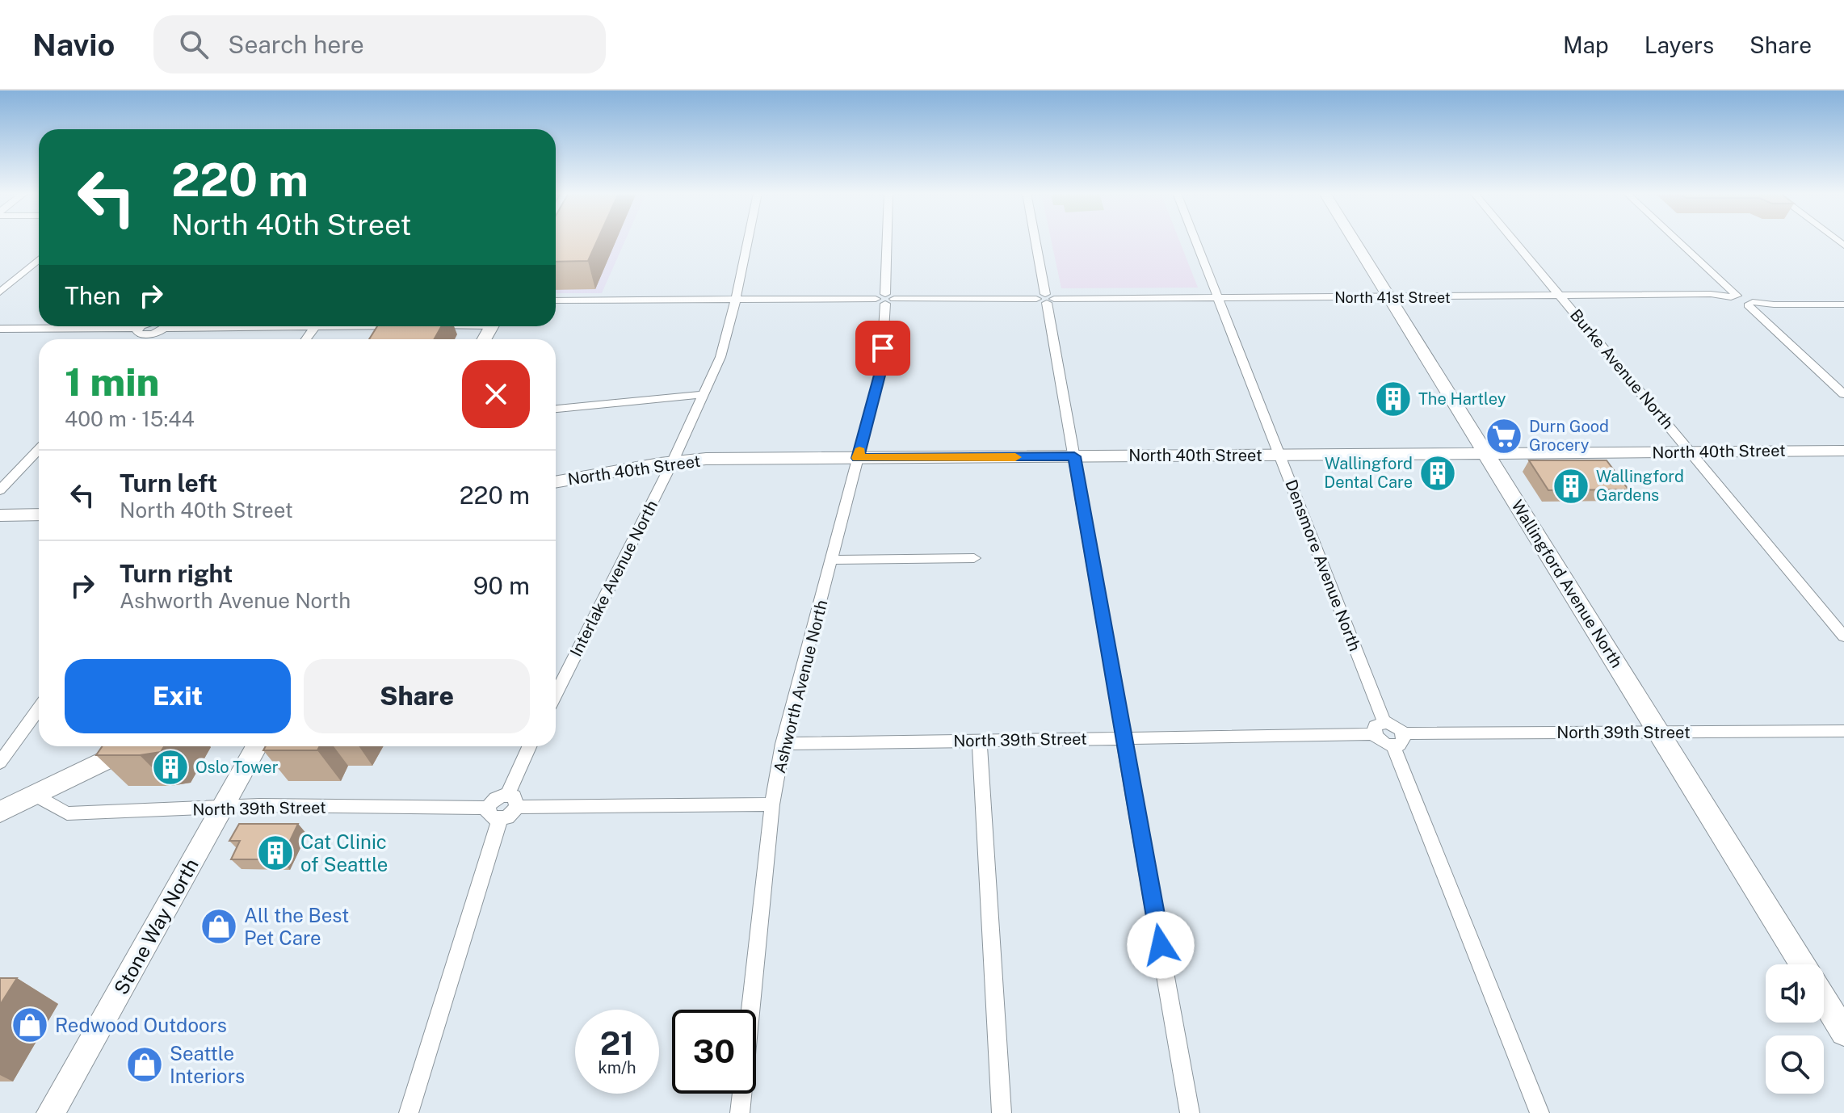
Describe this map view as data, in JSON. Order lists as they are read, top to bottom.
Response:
{
  "streets": {
    "street": [
      "North 41st Street",
      "Burke Avenue North",
      "North 40th Street",
      "Densmore Avenue North",
      "Interlake Avenue North",
      "Wallingford Avenue North",
      "Ashworth Avenue North",
      "North 39th Street",
      "Stone Way North"
    ]
  },
  "crossings": [
    ["North 41st Street", "Burke Avenue North"],
    ["North 41st Street", "Densmore Avenue North"],
    ["North 41st Street", "Interlake Avenue North"],
    ["North 41st Street", "Wallingford Avenue North"],
    ["North 41st Street", "Ashworth Avenue North"],
    ["Burke Avenue North", "North 40th Street"],
    ["North 40th Street", "Densmore Avenue North"],
    ["North 40th Street", "Interlake Avenue North"],
    ["North 40th Street", "Wallingford Avenue North"],
    ["North 40th Street", "Ashworth Avenue North"],
    ["Densmore Avenue North", "North 39th Street"],
    ["Wallingford Avenue North", "North 39th Street"],
    ["Ashworth Avenue North", "North 39th Street"],
    ["North 39th Street", "Stone Way North"]
  ],
  "places": {
    "building": [
      "The Hartley",
      "Wallingford Dental Care",
      "Wallingford Gardens",
      "Oslo Tower",
      "Cat Clinic of Seattle"
    ],
    "supermarket": ["Durn Good Grocery"],
    "shop": ["All the Best Pet Care", "Redwood Outdoors", "Seattle Interiors"]
  },
  "page": {
    "header": "Navio",
    "search": "Search here",
    "nav": ["Map", "Layers", "Share"],
    "turn": ["220 m", "North 40th Street"],
    "then": "Then",
    "heading": ["1 min", "400 m · 15:44"],
    "list": [
      {
        "name": "Turn left",
        "note": "North 40th Street",
        "value": "220 m"
      },
      {
        "name": "Turn right",
        "note": "Ashworth Avenue North",
        "value": "90 m"
      }
    ],
    "buttons": ["Exit", "Share"],
    "speed": "21 km/h",
    "limit": "30"
  }
}
